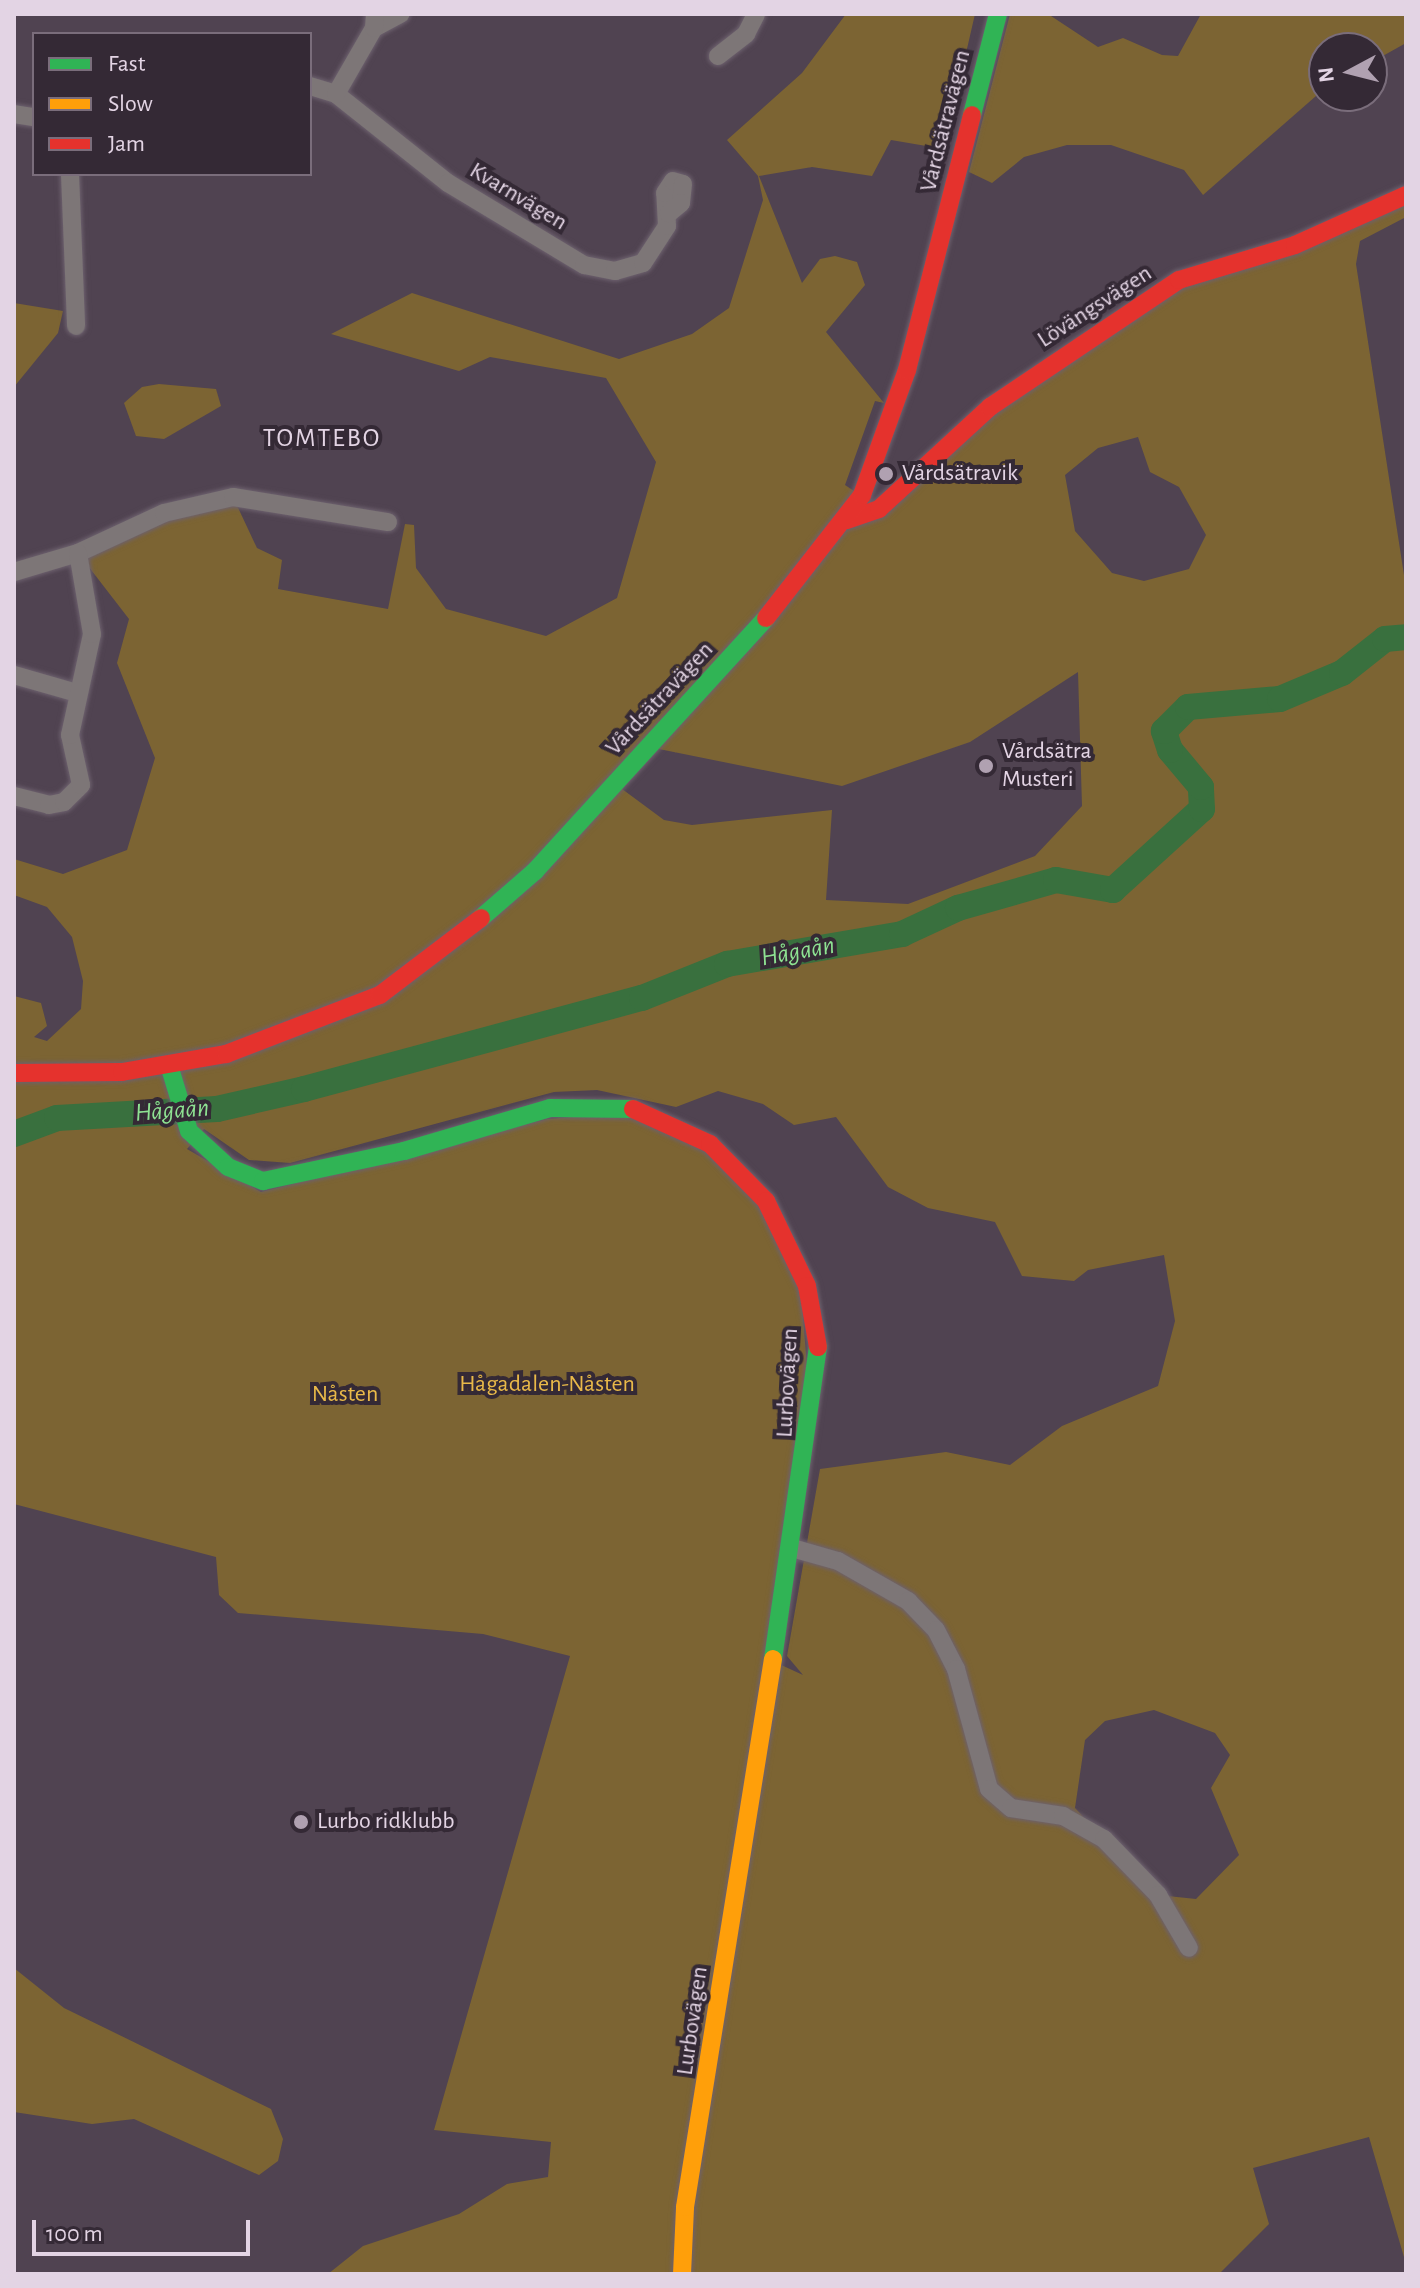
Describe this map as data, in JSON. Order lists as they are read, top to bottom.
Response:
{
  "streets": {
    "street": [
      "Vårdsätravägen",
      "Kvarnvägen",
      "Lövängsvägen",
      "Lurbovägen"
    ]
  },
  "crossings": [
    ["Vårdsätravägen", "Lövängsvägen"],
    ["Vårdsätravägen", "Lurbovägen"]
  ],
  "districts": ["TOMTEBO"],
  "water": ["Hågaån"],
  "parks": ["Hågadalen-Nåsten", "Nåsten"],
  "places": ["Vårdsätravik", "Vårdsätra Musteri", "Lurbo ridklubb"],
  "legend": ["Fast", "Slow", "Jam"],
  "scale_bar": "100 m",
  "north": "left"
}
